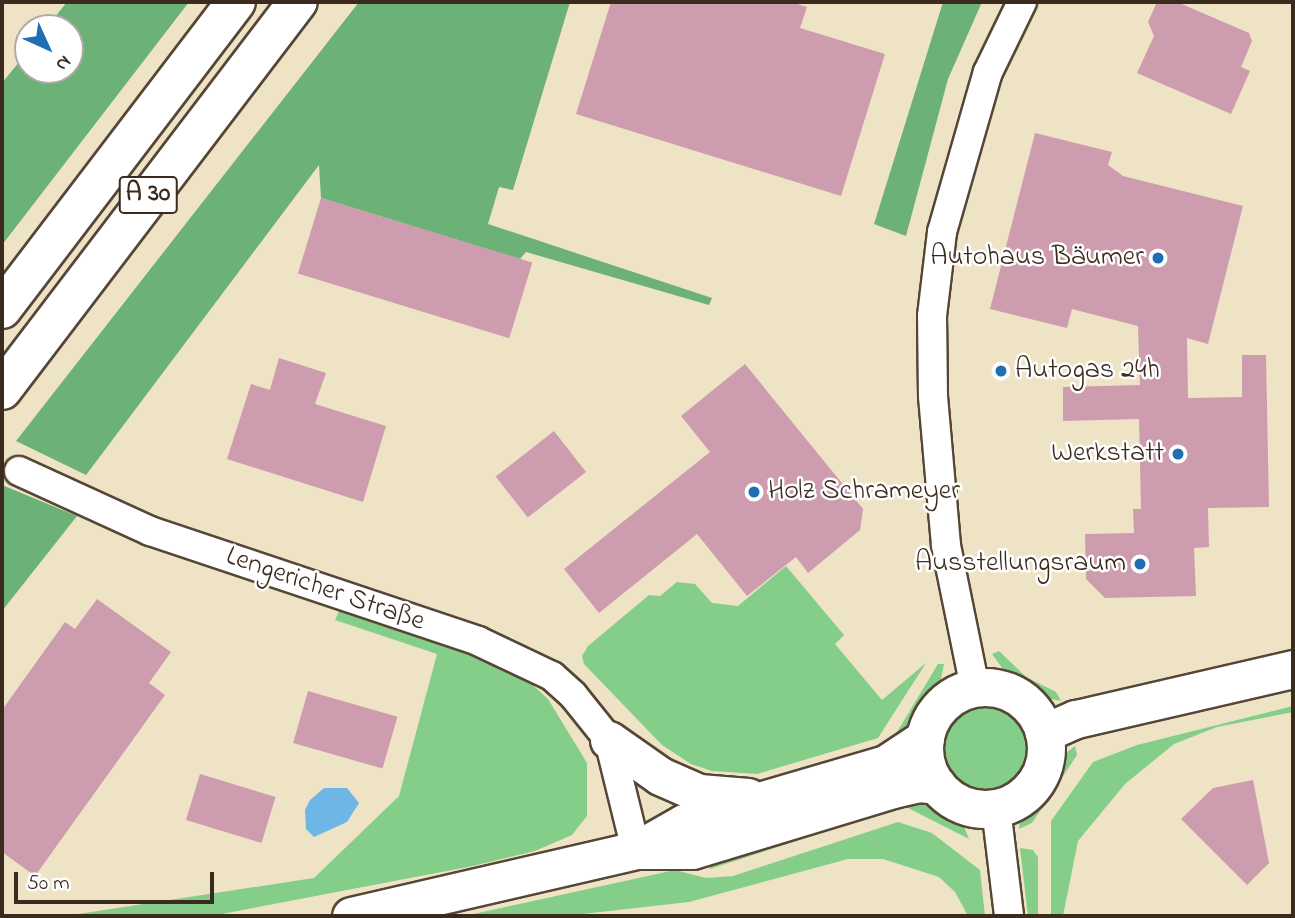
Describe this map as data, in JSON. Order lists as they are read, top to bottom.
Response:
{
  "streets": {
    "highway": ["A 30"],
    "main road": ["Lengericher Straße"]
  },
  "places": [
    "Autohaus Bäumer",
    "Autogas 24h",
    "Werkstatt",
    "Holz Schrameyer",
    "Ausstellungsraum"
  ],
  "scale_bar": "50 m",
  "north": "bottom right"
}
